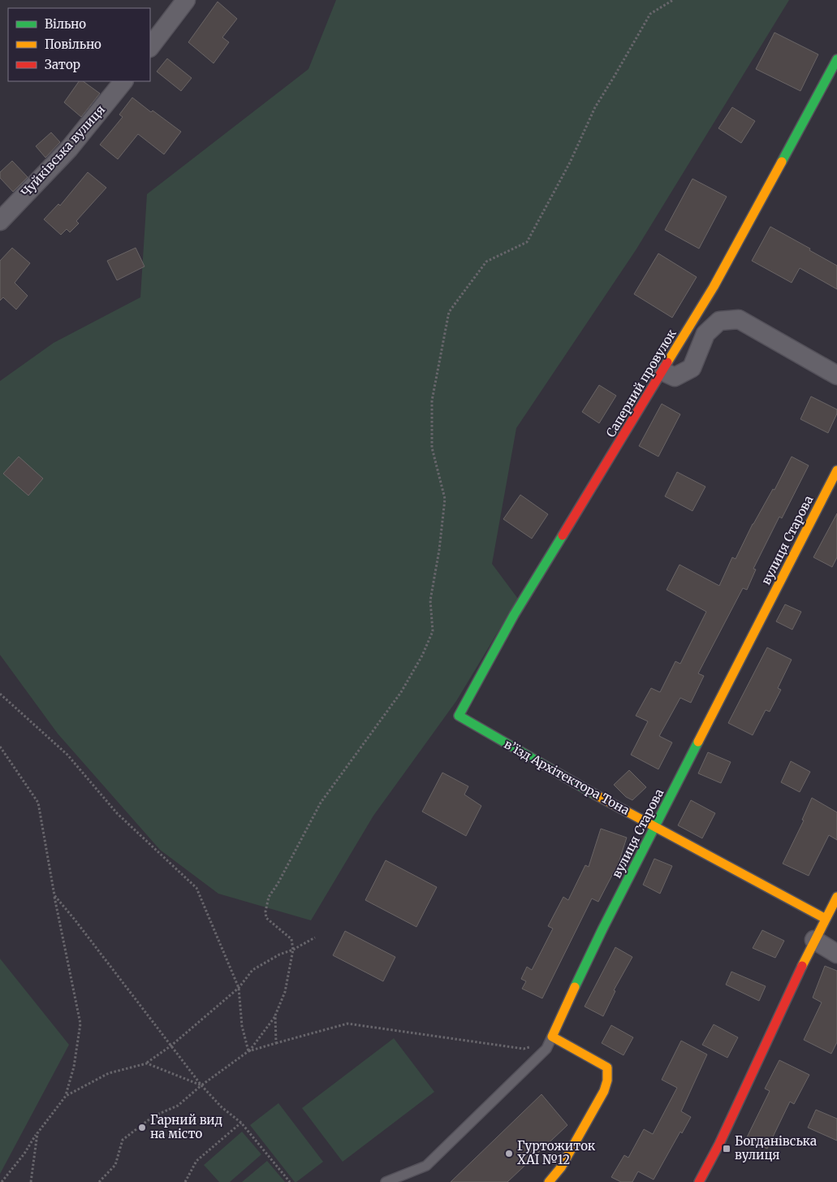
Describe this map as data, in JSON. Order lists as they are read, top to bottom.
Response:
{
  "streets": {
    "street": [
      "Чуйківська вулиця",
      "Саперний провулок",
      "вулиця Старова",
      "в’їзд Архітектора Тона"
    ]
  },
  "crossings": [
    ["Саперний провулок", "в’їзд Архітектора Тона"],
    ["вулиця Старова", "в’їзд Архітектора Тона"]
  ],
  "places": {
    "other": ["Гарний вид на місто", "Гуртожиток ХАІ №12"],
    "transit": ["Богданівська вулиця"]
  },
  "legend": ["Вільно", "Повільно", "Затор"]
}
